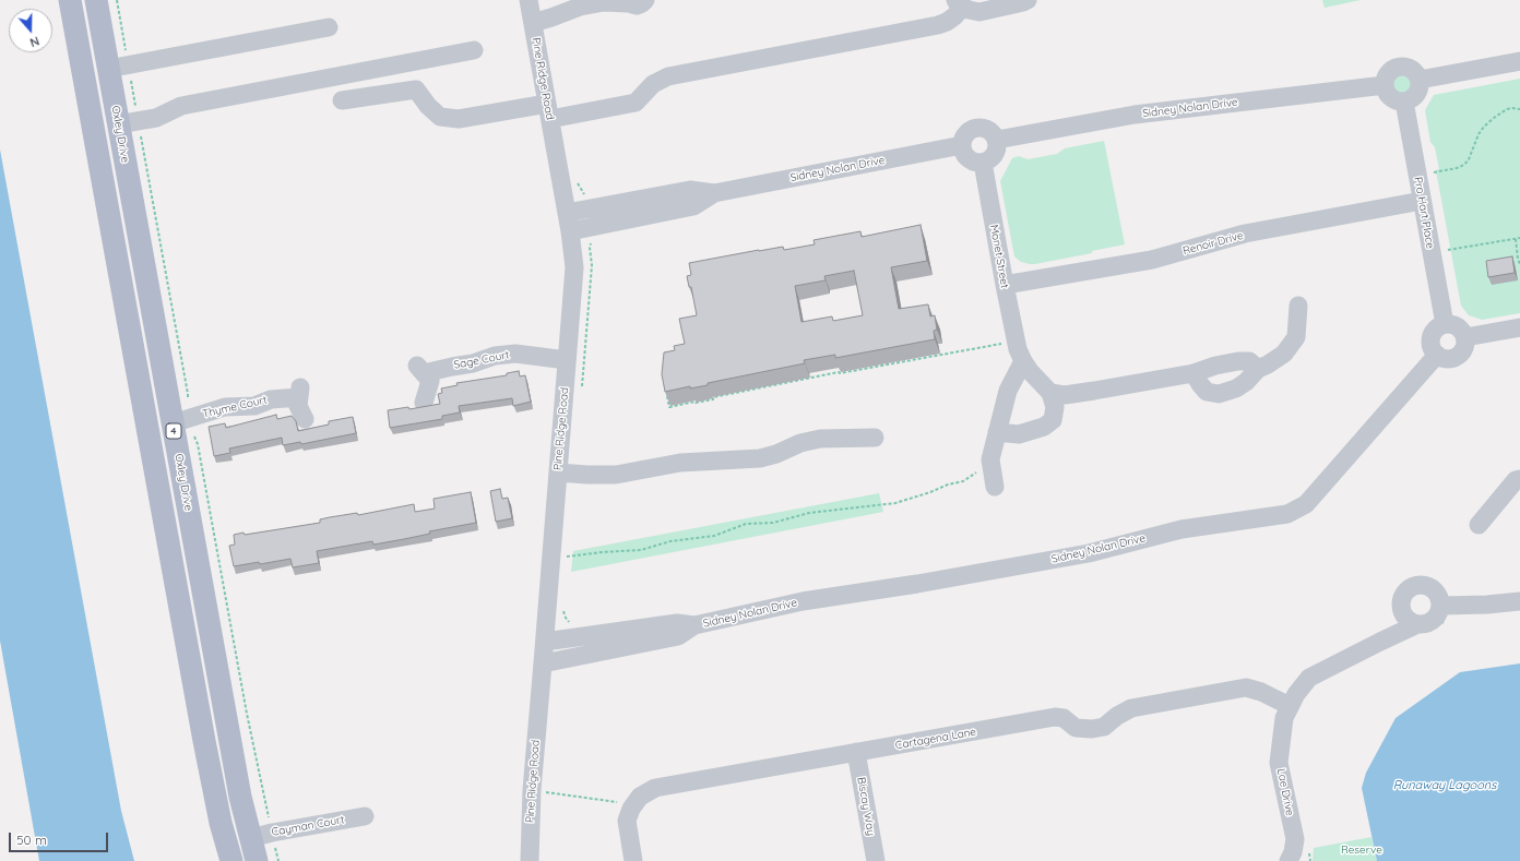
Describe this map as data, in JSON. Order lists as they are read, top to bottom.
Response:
{
  "streets": {
    "main road": ["Oxley Drive", "4"],
    "street": [
      "Pine Ridge Road",
      "Sidney Nolan Drive",
      "Pro Hart Place",
      "Renoir Drive",
      "Monet Street",
      "Sage Court",
      "Thyme Court",
      "Cartagena Lane",
      "Lae Drive",
      "Biscay Way",
      "Cayman Court"
    ]
  },
  "crossings": [
    ["Pine Ridge Road", "Sidney Nolan Drive"],
    ["Pine Ridge Road", "Sage Court"],
    ["Sidney Nolan Drive", "Pro Hart Place"],
    ["Sidney Nolan Drive", "Monet Street"],
    ["Oxley Drive", "Thyme Court"],
    ["Oxley Drive", "Cayman Court"],
    ["Pro Hart Place", "Renoir Drive"],
    ["Renoir Drive", "Monet Street"],
    ["Cartagena Lane", "Lae Drive"],
    ["Cartagena Lane", "Biscay Way"]
  ],
  "water": ["Runaway Lagoons"],
  "parks": ["Reserve"],
  "scale_bar": "50 m",
  "north": "bottom"
}
